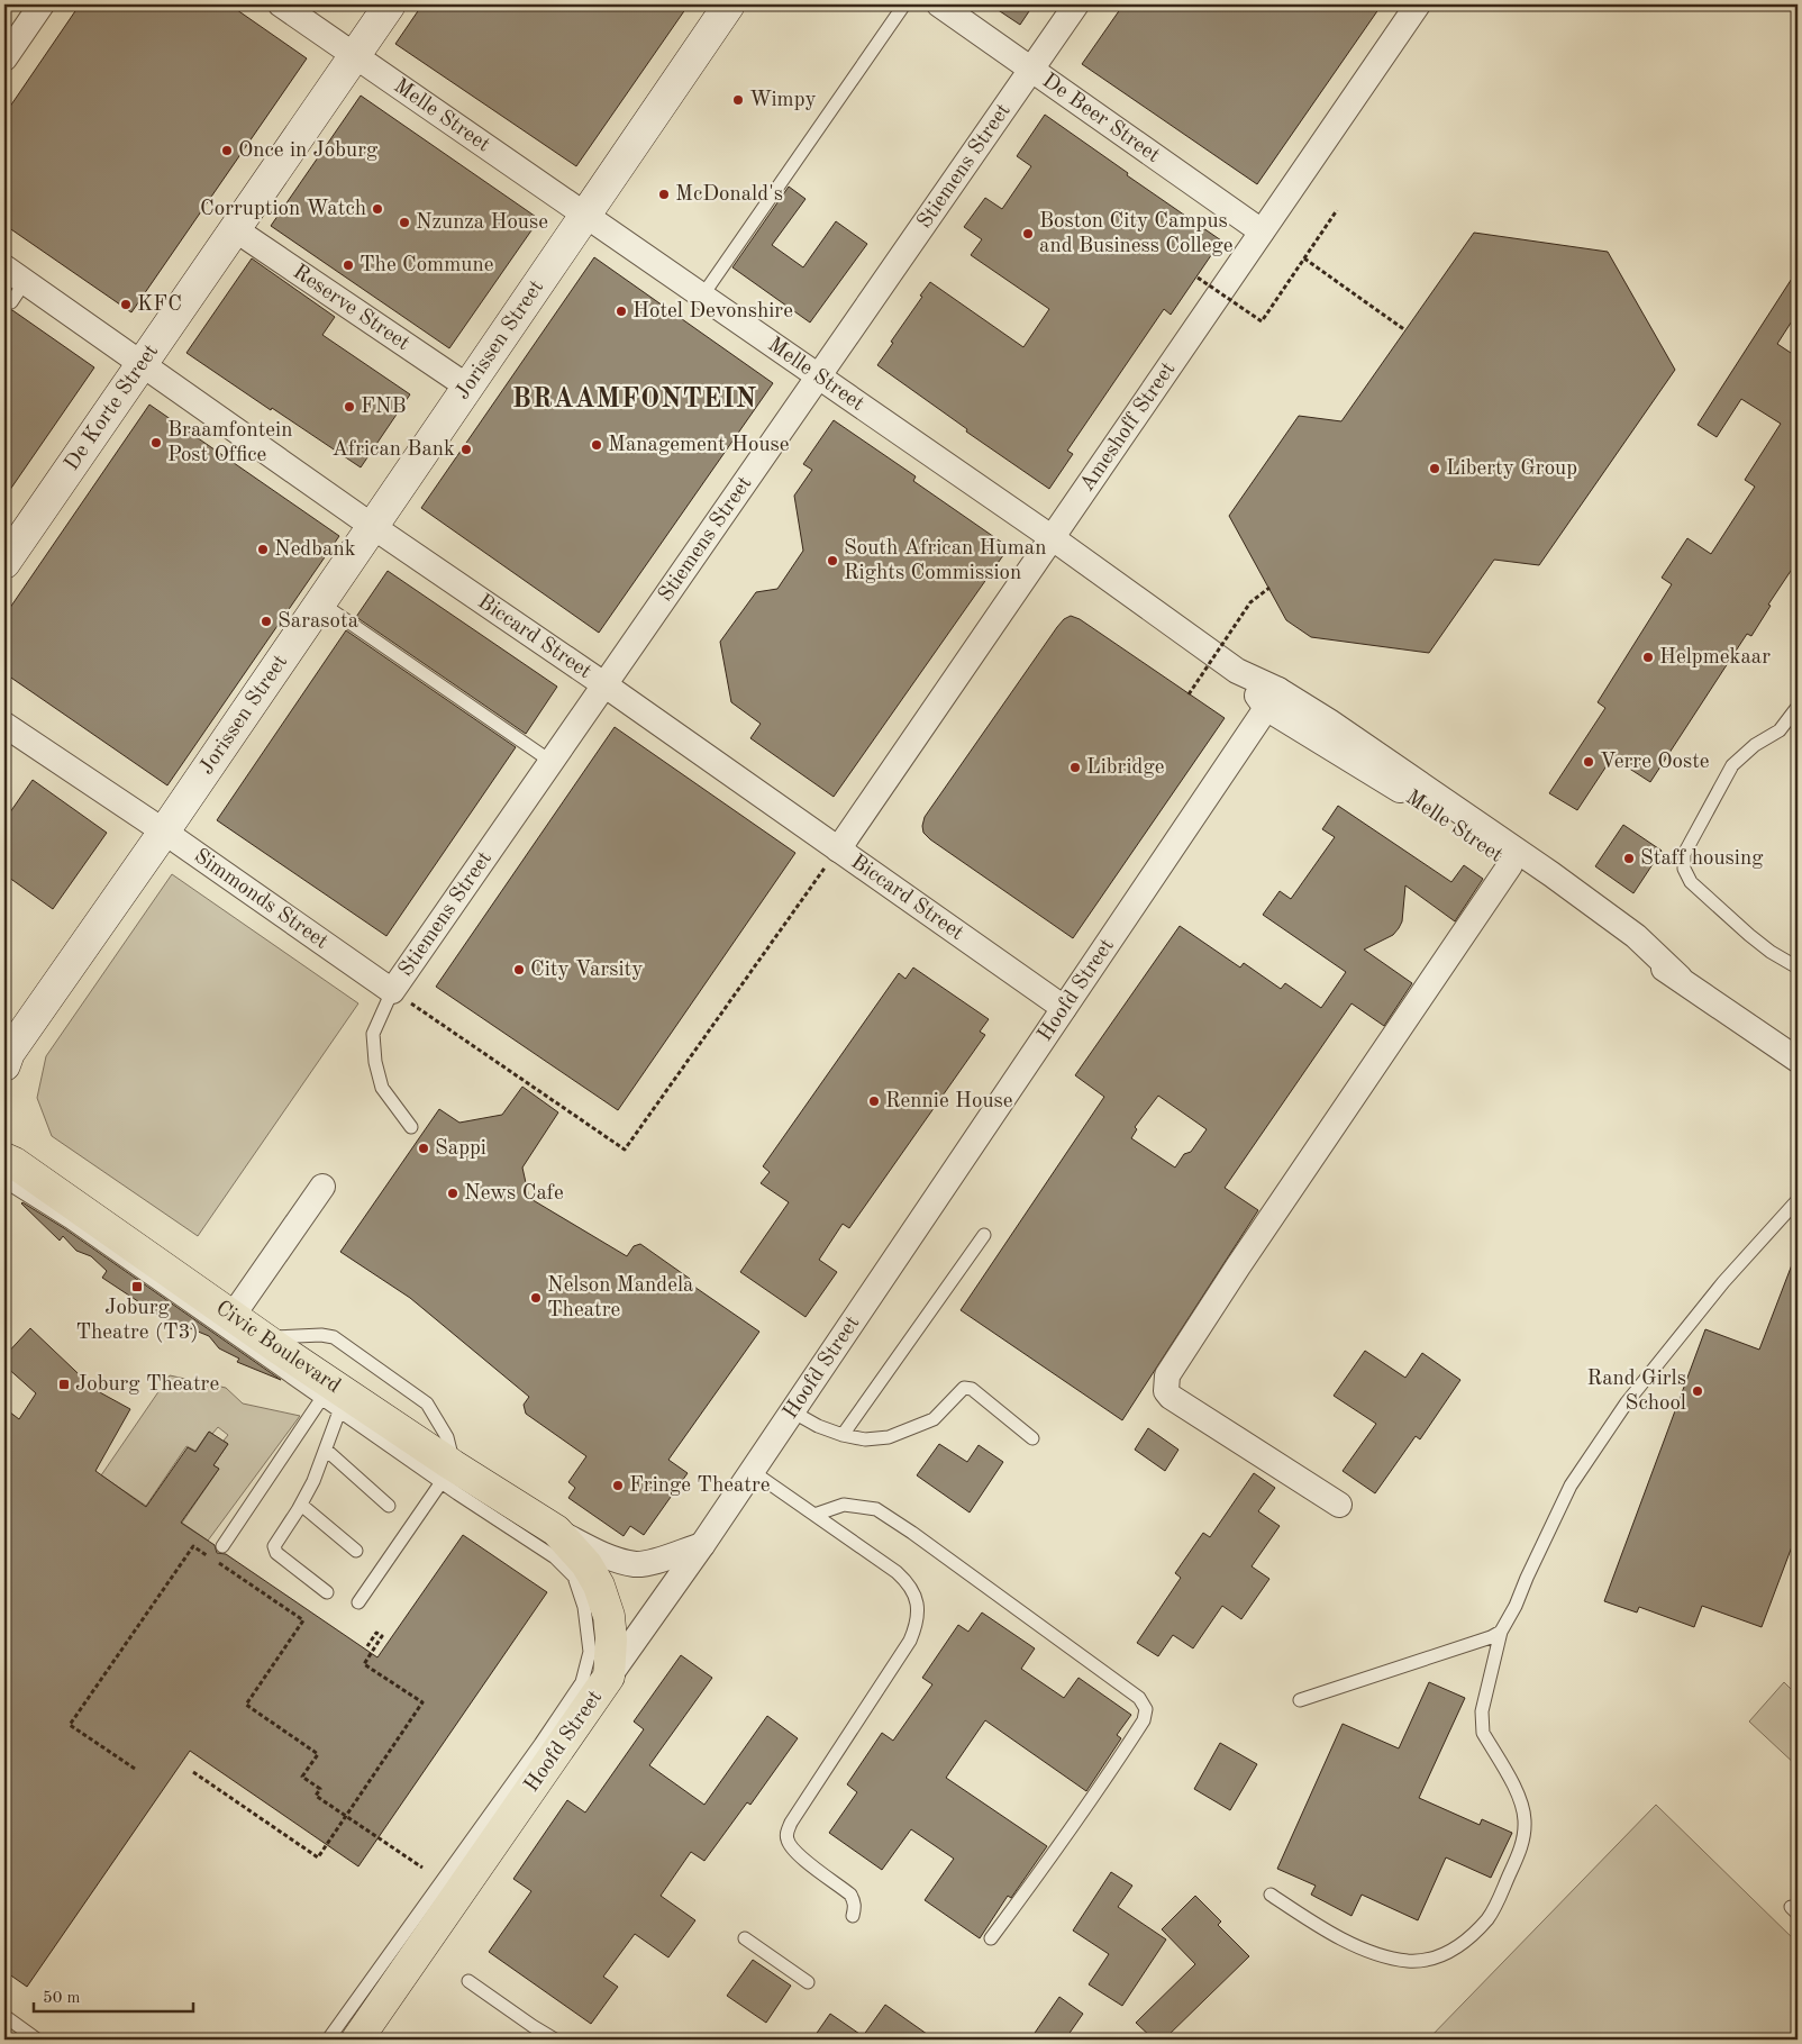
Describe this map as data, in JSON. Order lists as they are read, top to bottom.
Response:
{
  "streets": {
    "main road": [
      "Jorissen Street",
      "De Korte Street",
      "Hoofd Street",
      "Civic Boulevard"
    ],
    "street": [
      "Melle Street",
      "De Beer Street",
      "Stiemens Street",
      "Reserve Street",
      "Ameshoff Street",
      "Biccard Street",
      "Simmonds Street"
    ]
  },
  "crossings": [
    ["Melle Street", "Stiemens Street"],
    ["Melle Street", "Jorissen Street"],
    ["Melle Street", "De Korte Street"],
    ["Melle Street", "Ameshoff Street"],
    ["Melle Street", "Hoofd Street"],
    ["De Beer Street", "Stiemens Street"],
    ["De Beer Street", "Ameshoff Street"],
    ["Stiemens Street", "Biccard Street"],
    ["Stiemens Street", "Simmonds Street"],
    ["Reserve Street", "Jorissen Street"],
    ["Reserve Street", "De Korte Street"],
    ["Jorissen Street", "Biccard Street"],
    ["Jorissen Street", "Simmonds Street"],
    ["De Korte Street", "Biccard Street"],
    ["Ameshoff Street", "Biccard Street"],
    ["Biccard Street", "Hoofd Street"],
    ["Hoofd Street", "Civic Boulevard"]
  ],
  "districts": ["BRAAMFONTEIN"],
  "places": {
    "other": [
      "Wimpy",
      "Once in Joburg",
      "McDonald's",
      "Corruption Watch",
      "Nzunza House",
      "Boston City Campus and Business College",
      "The Commune",
      "KFC",
      "Hotel Devonshire",
      "FNB",
      "Braamfontein Post Office",
      "Management House",
      "African Bank",
      "Liberty Group",
      "Nedbank",
      "South African Human Rights Commission",
      "Sarasota",
      "Helpmekaar",
      "Verre Ooste",
      "Libridge",
      "Staff housing",
      "City Varsity",
      "Rennie House",
      "Sappi",
      "News Cafe",
      "Nelson Mandela Theatre",
      "Rand Girls School",
      "Fringe Theatre"
    ],
    "transit": ["Joburg Theatre (T3)", "Joburg Theatre"]
  },
  "scale_bar": "50 m"
}
